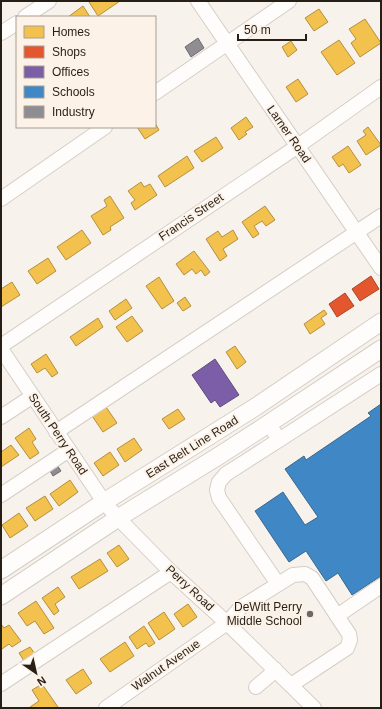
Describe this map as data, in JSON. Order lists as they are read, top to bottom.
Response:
{
  "streets": {
    "main road": ["East Belt Line Road"],
    "street": [
      "Larner Road",
      "Francis Street",
      "South Perry Road",
      "Perry Road",
      "Walnut Avenue"
    ]
  },
  "crossings": [
    ["Larner Road", "Francis Street"],
    ["South Perry Road", "East Belt Line Road"],
    ["South Perry Road", "Perry Road"],
    ["East Belt Line Road", "Perry Road"],
    ["Perry Road", "Walnut Avenue"]
  ],
  "places": ["DeWitt Perry Middle School"],
  "legend": [
    "Homes",
    "Shops",
    "Offices",
    "Schools",
    "Industry"
  ],
  "scale_bar": "50 m",
  "north": "bottom right"
}
